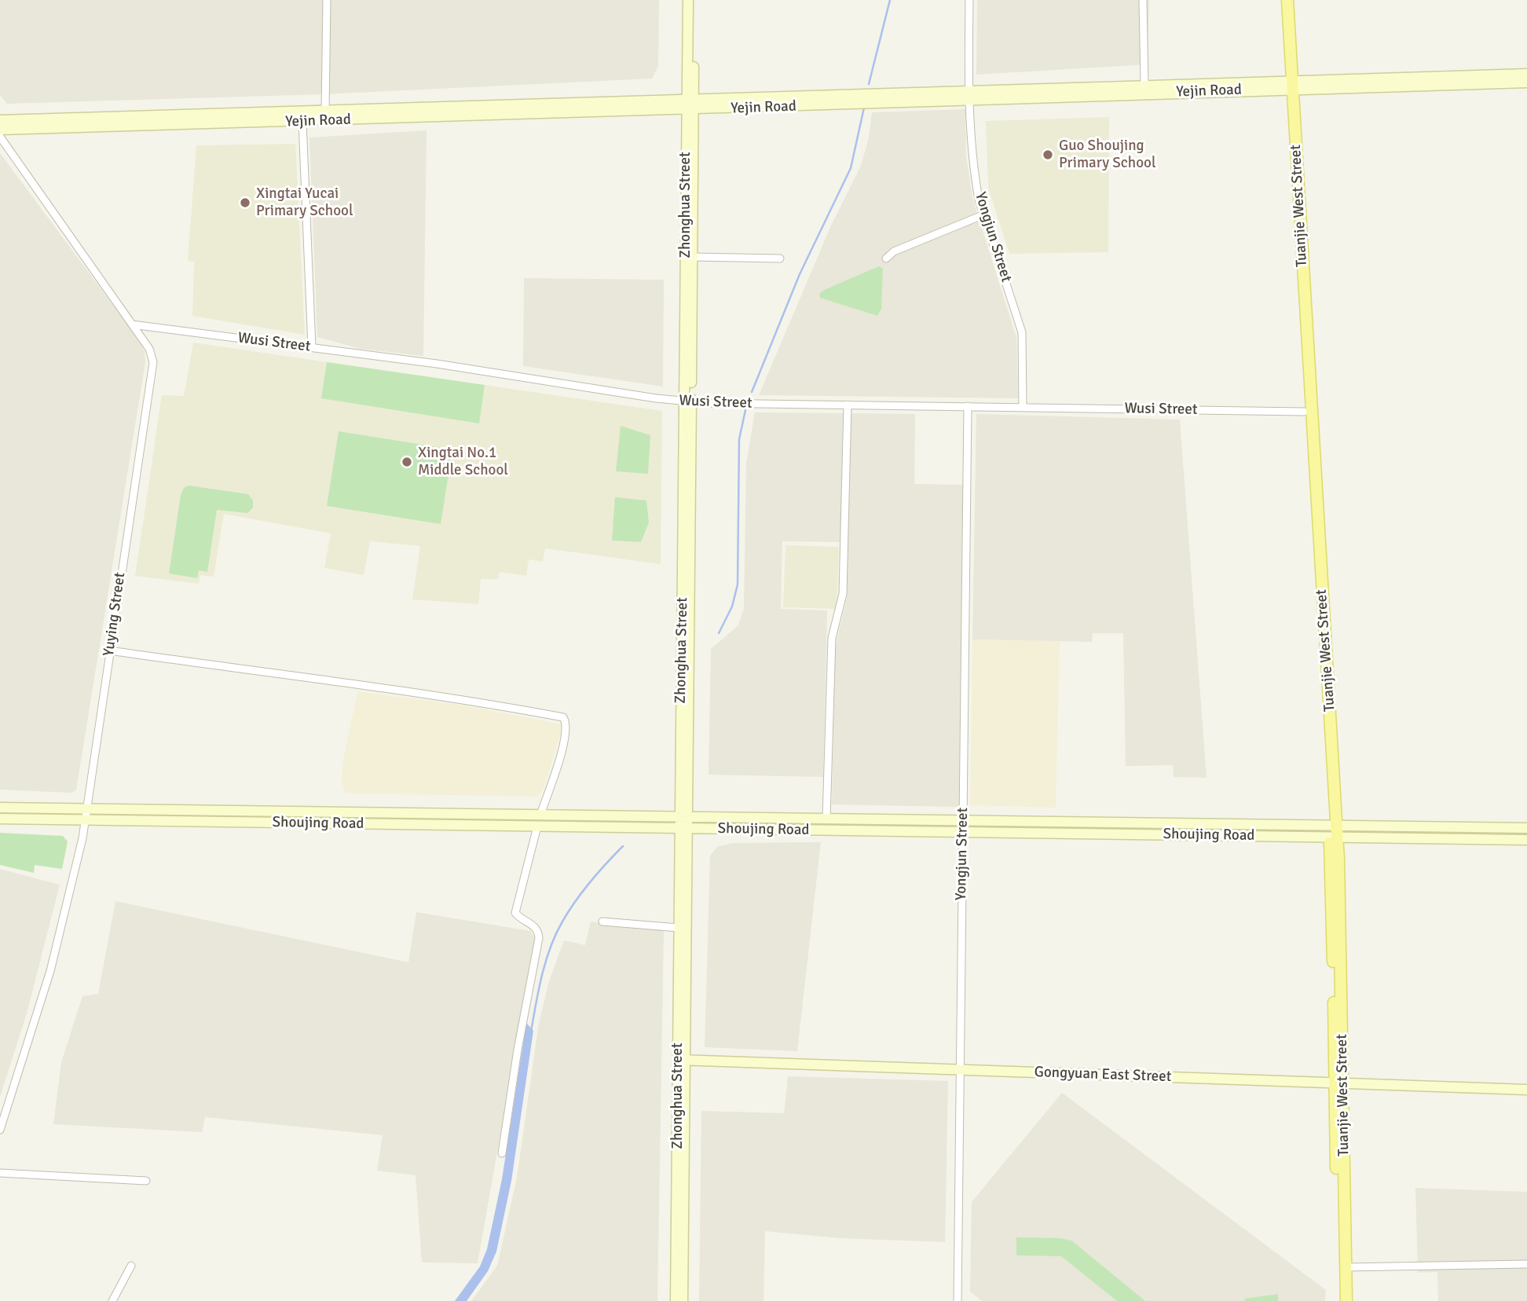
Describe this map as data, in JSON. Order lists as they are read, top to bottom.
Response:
{
  "streets": {
    "main road": ["Tuanjie West Street"],
    "street": [
      "Yejin Road",
      "Zhonghua Street",
      "Yongjun Street",
      "Wusi Street",
      "Yuying Street",
      "Shoujing Road",
      "Gongyuan East Street"
    ]
  },
  "crossings": [
    ["Yejin Road", "Zhonghua Street"],
    ["Yejin Road", "Tuanjie West Street"],
    ["Yejin Road", "Yongjun Street"],
    ["Zhonghua Street", "Wusi Street"],
    ["Zhonghua Street", "Shoujing Road"],
    ["Zhonghua Street", "Gongyuan East Street"],
    ["Tuanjie West Street", "Wusi Street"],
    ["Tuanjie West Street", "Shoujing Road"],
    ["Tuanjie West Street", "Gongyuan East Street"],
    ["Yongjun Street", "Wusi Street"],
    ["Yongjun Street", "Shoujing Road"],
    ["Yongjun Street", "Gongyuan East Street"],
    ["Wusi Street", "Yuying Street"],
    ["Yuying Street", "Shoujing Road"]
  ],
  "places": ["Guo Shoujing Primary School", "Xingtai Yucai Primary School", "Xingtai No.1 Middle School"]
}
